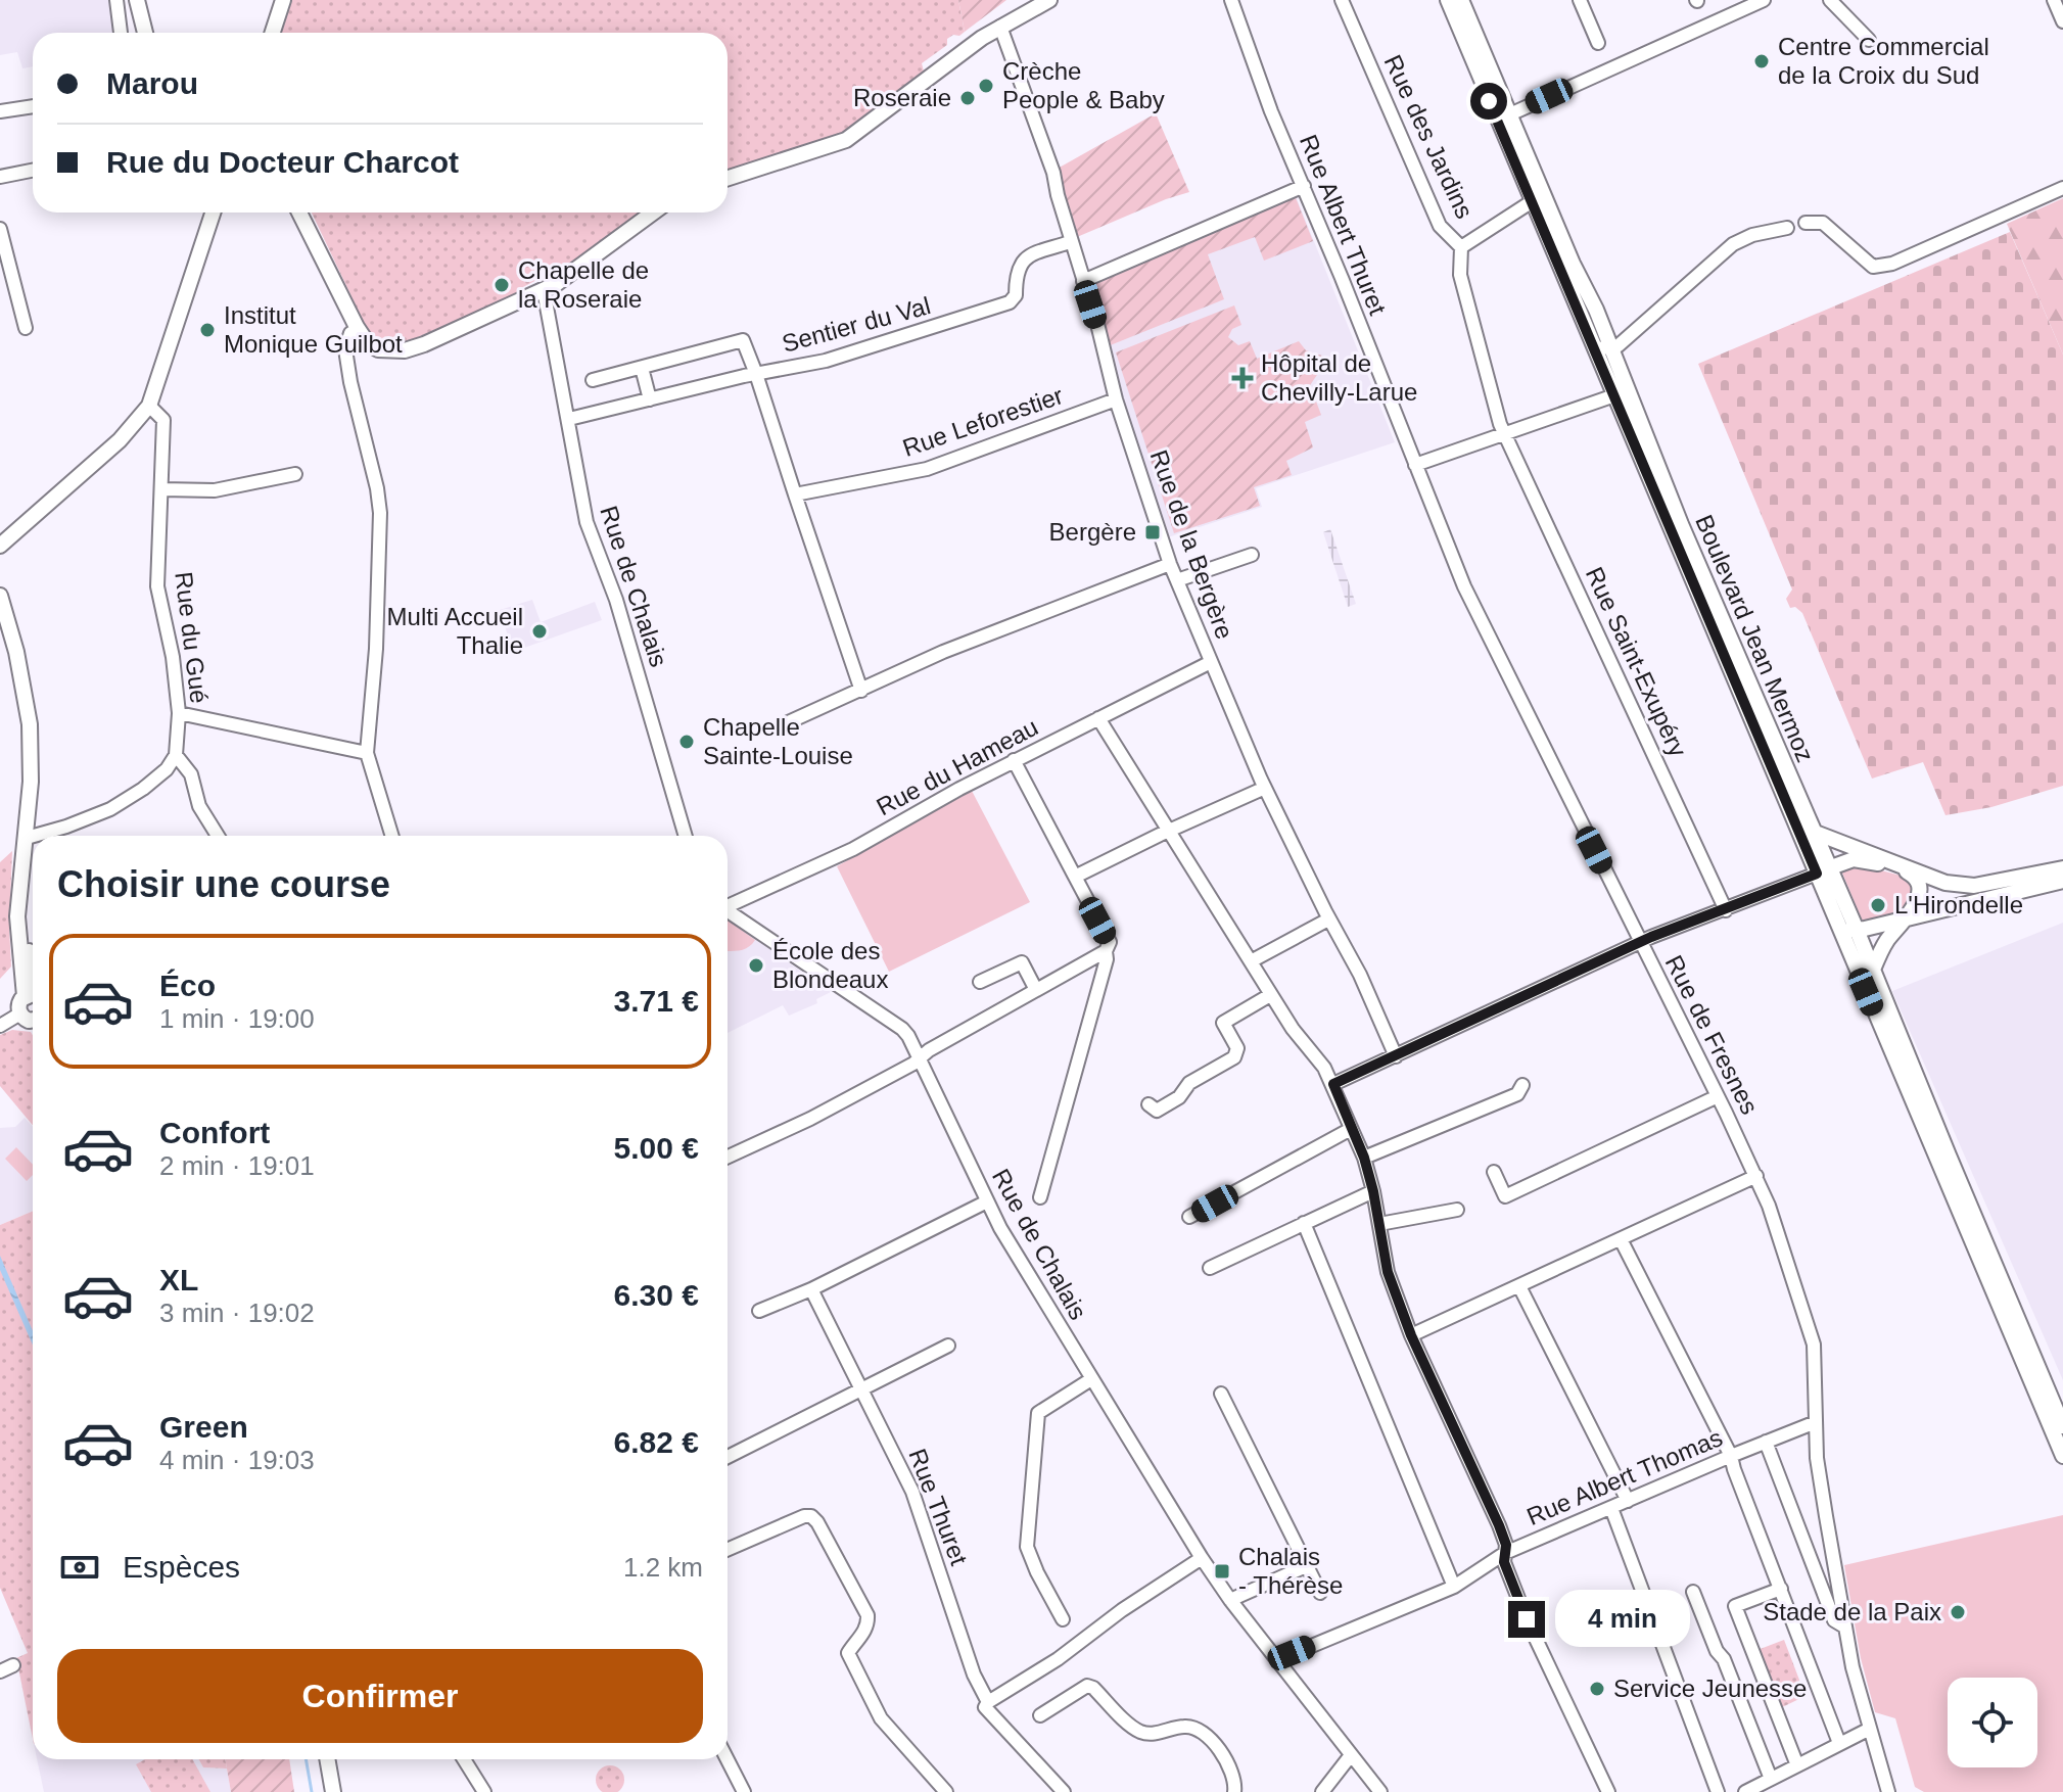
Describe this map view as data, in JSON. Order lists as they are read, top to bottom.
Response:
{
  "streets": {
    "main road": ["Boulevard Jean Mermoz"],
    "street": [
      "Rue des Jardins",
      "Rue Albert Thuret",
      "Sentier du Val",
      "Rue Leforestier",
      "Rue de la Bergère",
      "Rue de Chalais",
      "Rue du Gué",
      "Rue Saint-Exupéry",
      "Rue du Hameau",
      "Rue de Fresnes",
      "Rue Albert Thomas",
      "Rue Thuret"
    ]
  },
  "crossings": [
    ["Rue des Jardins", "Rue Saint-Exupéry"],
    ["Rue Albert Thuret", "Rue de Fresnes"],
    ["Sentier du Val", "Rue de la Bergère"],
    ["Rue Leforestier", "Rue de la Bergère"],
    ["Rue de la Bergère", "Rue du Hameau"],
    ["Rue de Chalais", "Rue Albert Thomas"],
    ["Rue de Fresnes", "Rue Albert Thomas"]
  ],
  "places": {
    "other": [
      "Centre Commercial de la Croix du Sud",
      "Crèche People & Baby",
      "Roseraie",
      "Chapelle de la Roseraie",
      "Institut Monique Guilbot",
      "Multi Accueil Thalie",
      "Chapelle Sainte-Louise",
      "L'Hirondelle",
      "École des Blondeaux",
      "Stade de la Paix",
      "Service Jeunesse"
    ],
    "health": ["Hôpital de Chevilly-Larue"],
    "transit": ["Bergère", "Chalais - Thérèse"]
  },
  "page": {
    "banner": ["Marou", "Rue du Docteur Charcot"],
    "heading": "Choisir une course",
    "list": [
      {
        "name": "Éco",
        "note": "1 min · 19:00",
        "value": "3.71 €"
      },
      {
        "name": "Confort",
        "note": "2 min · 19:01",
        "value": "5.00 €"
      },
      {
        "name": "XL",
        "note": "3 min · 19:02",
        "value": "6.30 €"
      },
      {
        "name": "Green",
        "note": "4 min · 19:03",
        "value": "6.82 €"
      }
    ],
    "pay": ["Espèces", "1.2 km"],
    "bubble": "4 min",
    "buttons": "Confirmer"
  }
}
